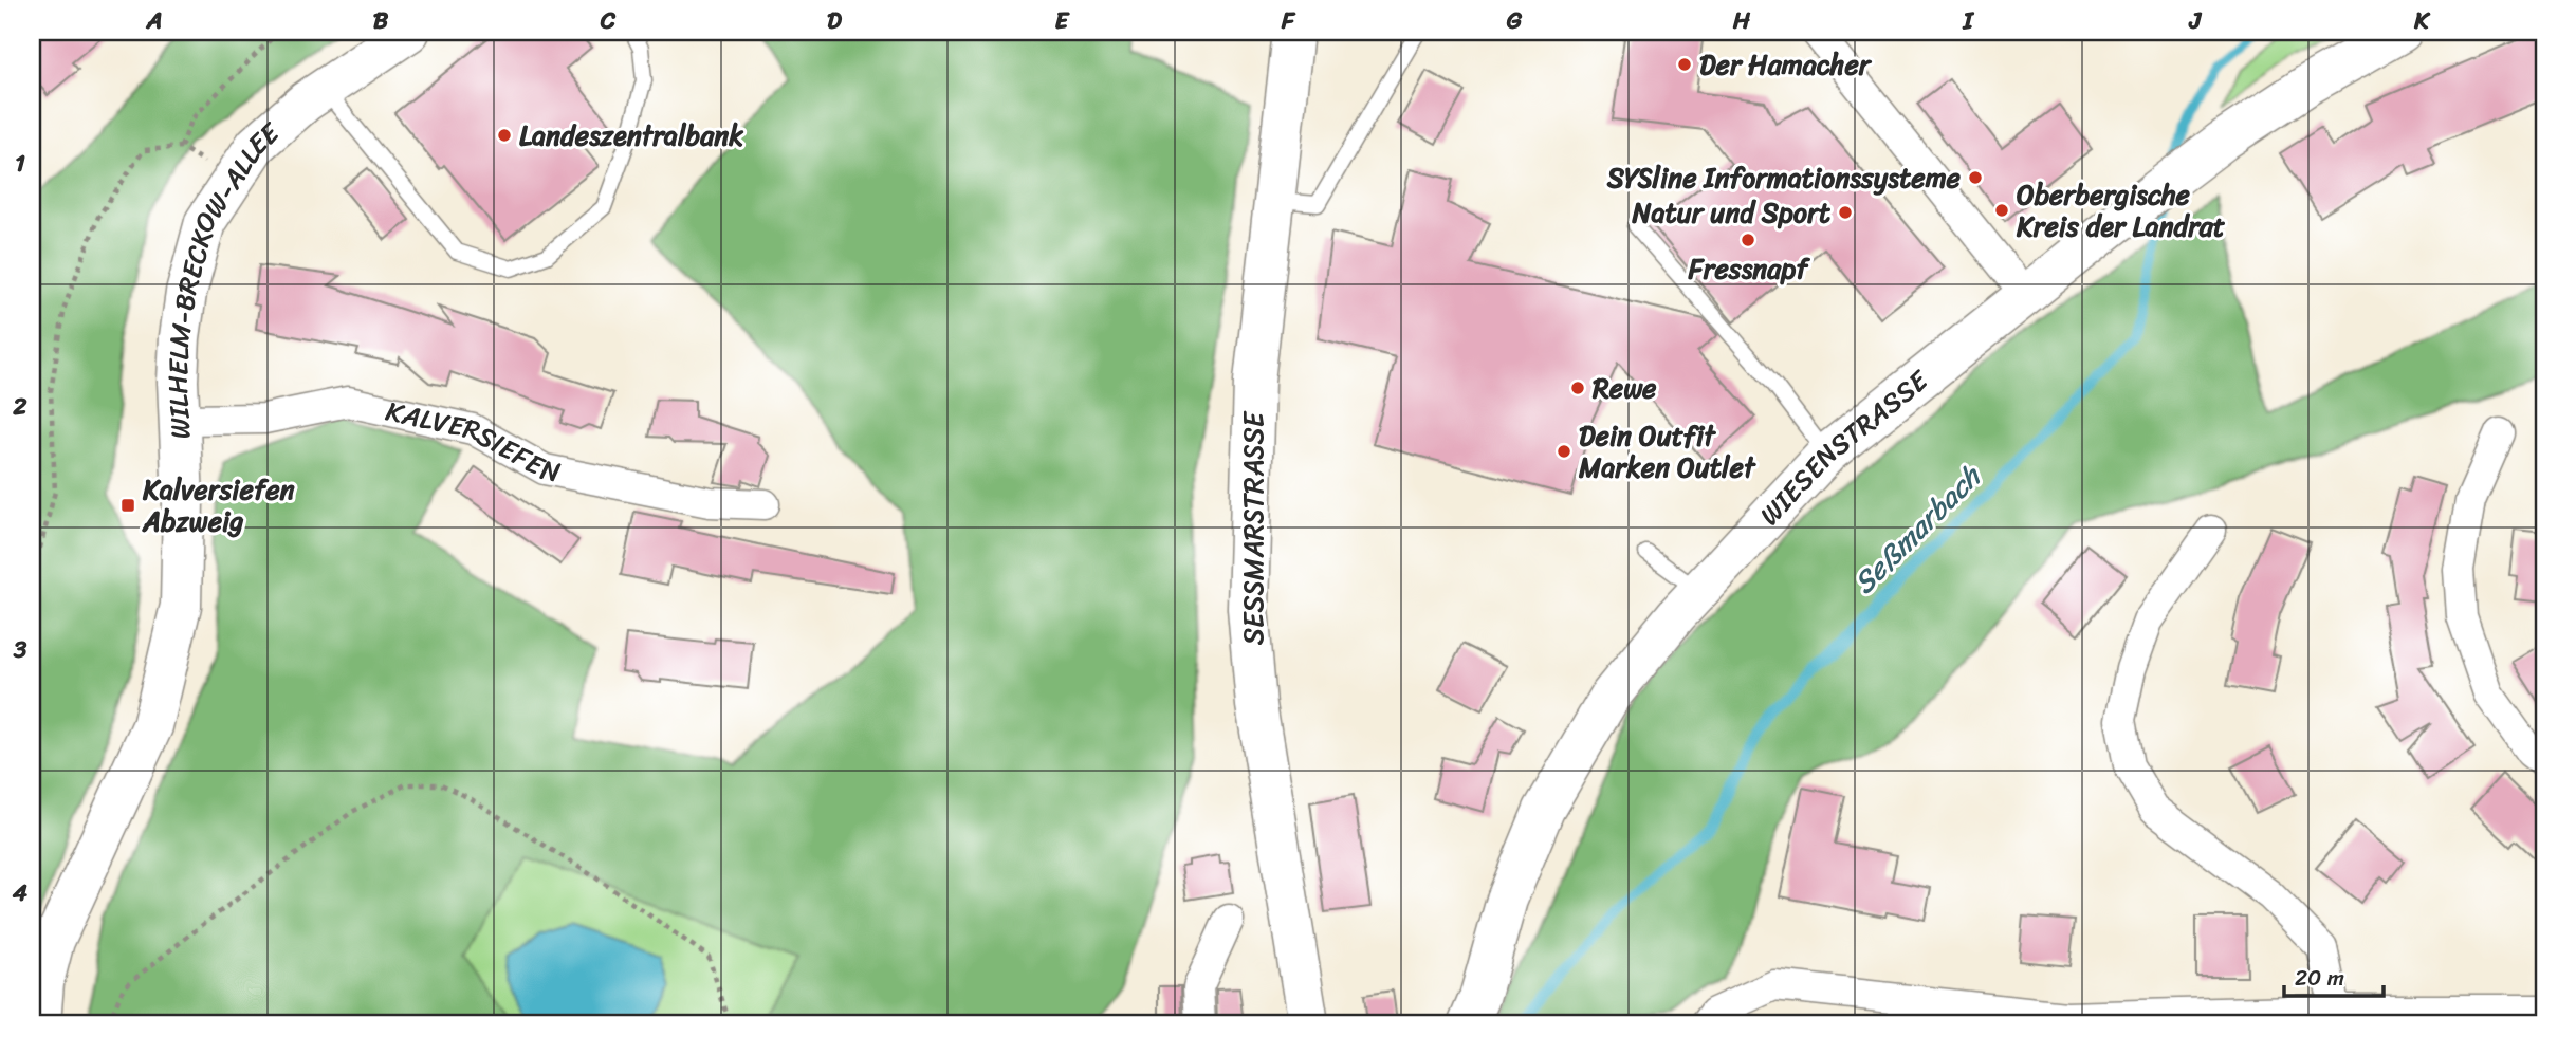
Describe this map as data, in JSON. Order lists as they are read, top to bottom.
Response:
{
  "streets": {
    "street": [
      "WILHELM-BRECKOW-ALLEE",
      "KALVERSIEFEN",
      "WIESENSTRASSE",
      "SESSMARSTRASSE"
    ]
  },
  "crossings": [
    ["WILHELM-BRECKOW-ALLEE", "KALVERSIEFEN"]
  ],
  "water": ["Seßmarbach"],
  "places": {
    "other": [
      "Der Hamacher",
      "Landeszentralbank",
      "SYSline Informationssysteme",
      "Oberbergische Kreis der Landrat",
      "Natur und Sport",
      "Fressnapf",
      "Rewe",
      "Dein Outfit Marken Outlet"
    ],
    "transit": ["Kalversiefen Abzweig"]
  },
  "scale_bar": "20 m",
  "grid": {
    "columns": [
      "A",
      "B",
      "C",
      "D",
      "E",
      "F",
      "G",
      "H",
      "I",
      "J",
      "K"
    ],
    "rows": [
      "1",
      "2",
      "3",
      "4"
    ]
  }
}
